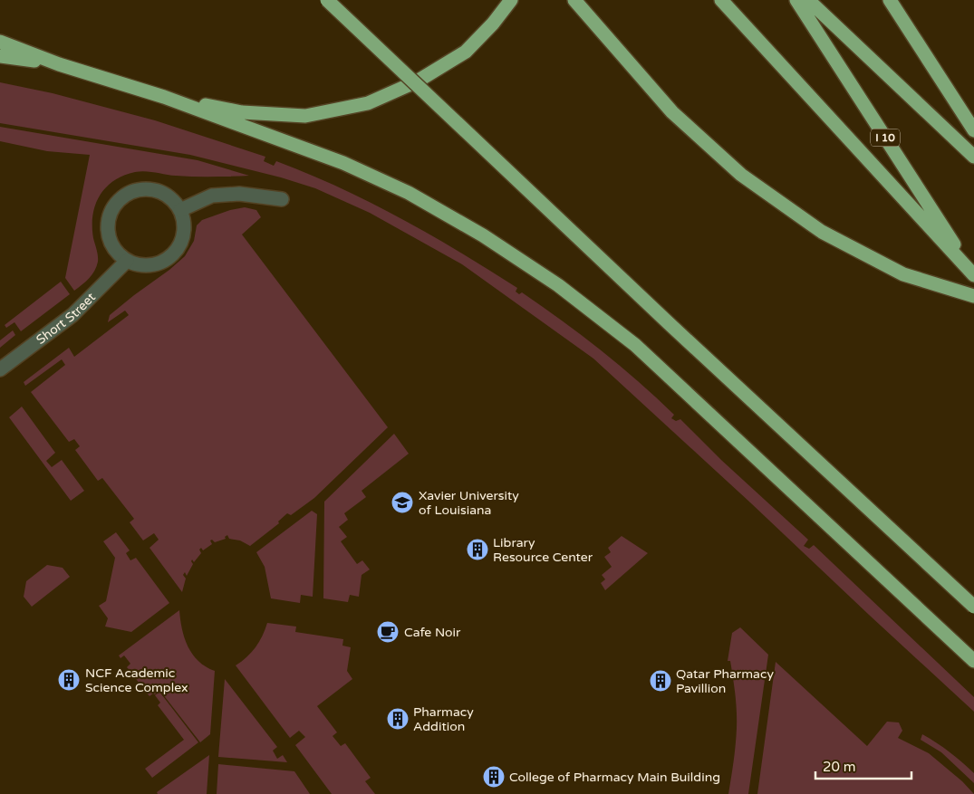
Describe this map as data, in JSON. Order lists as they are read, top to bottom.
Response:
{
  "streets": {
    "highway": ["I 10"],
    "street": ["Short Street"]
  },
  "places": {
    "school or university": ["Xavier University of Louisiana"],
    "building": [
      "Library Resource Center",
      "NCF Academic Science Complex",
      "Qatar Pharmacy Pavillion",
      "Pharmacy Addition",
      "College of Pharmacy Main Building"
    ],
    "cafe": ["Cafe Noir"]
  },
  "scale_bar": "20 m"
}
